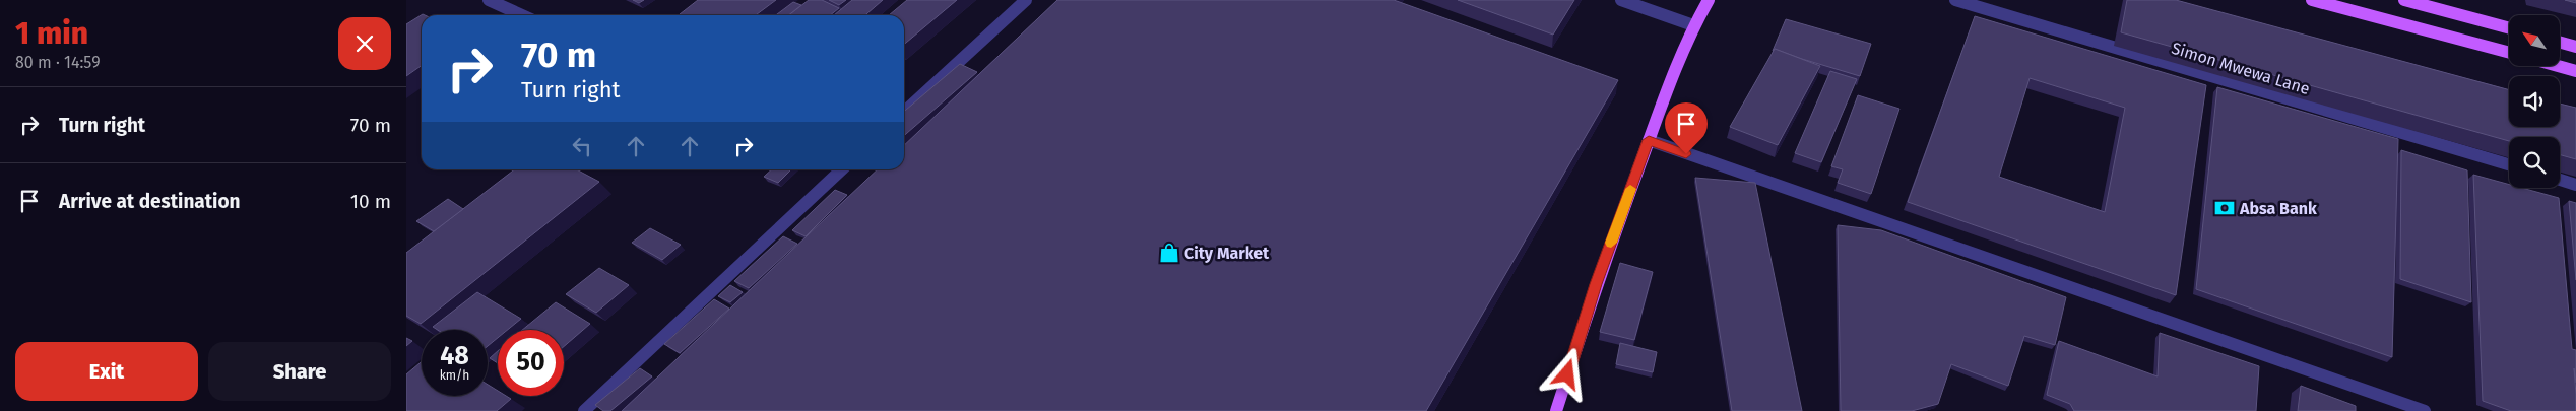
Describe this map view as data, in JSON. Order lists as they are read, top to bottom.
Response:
{
  "streets": {
    "street": ["Simon Mwewa Lane"]
  },
  "places": {
    "bank": ["Absa Bank"],
    "shop": ["City Market"]
  },
  "north": "top left",
  "page": {
    "heading": ["1 min", "80 m · 14:59"],
    "turn": ["70 m", "Turn right"],
    "list": [
      {
        "name": "Turn right",
        "value": "70 m"
      },
      {
        "name": "Arrive at destination",
        "value": "10 m"
      }
    ],
    "speed": "48 km/h",
    "limit": "50",
    "buttons": ["Exit", "Share"]
  }
}
